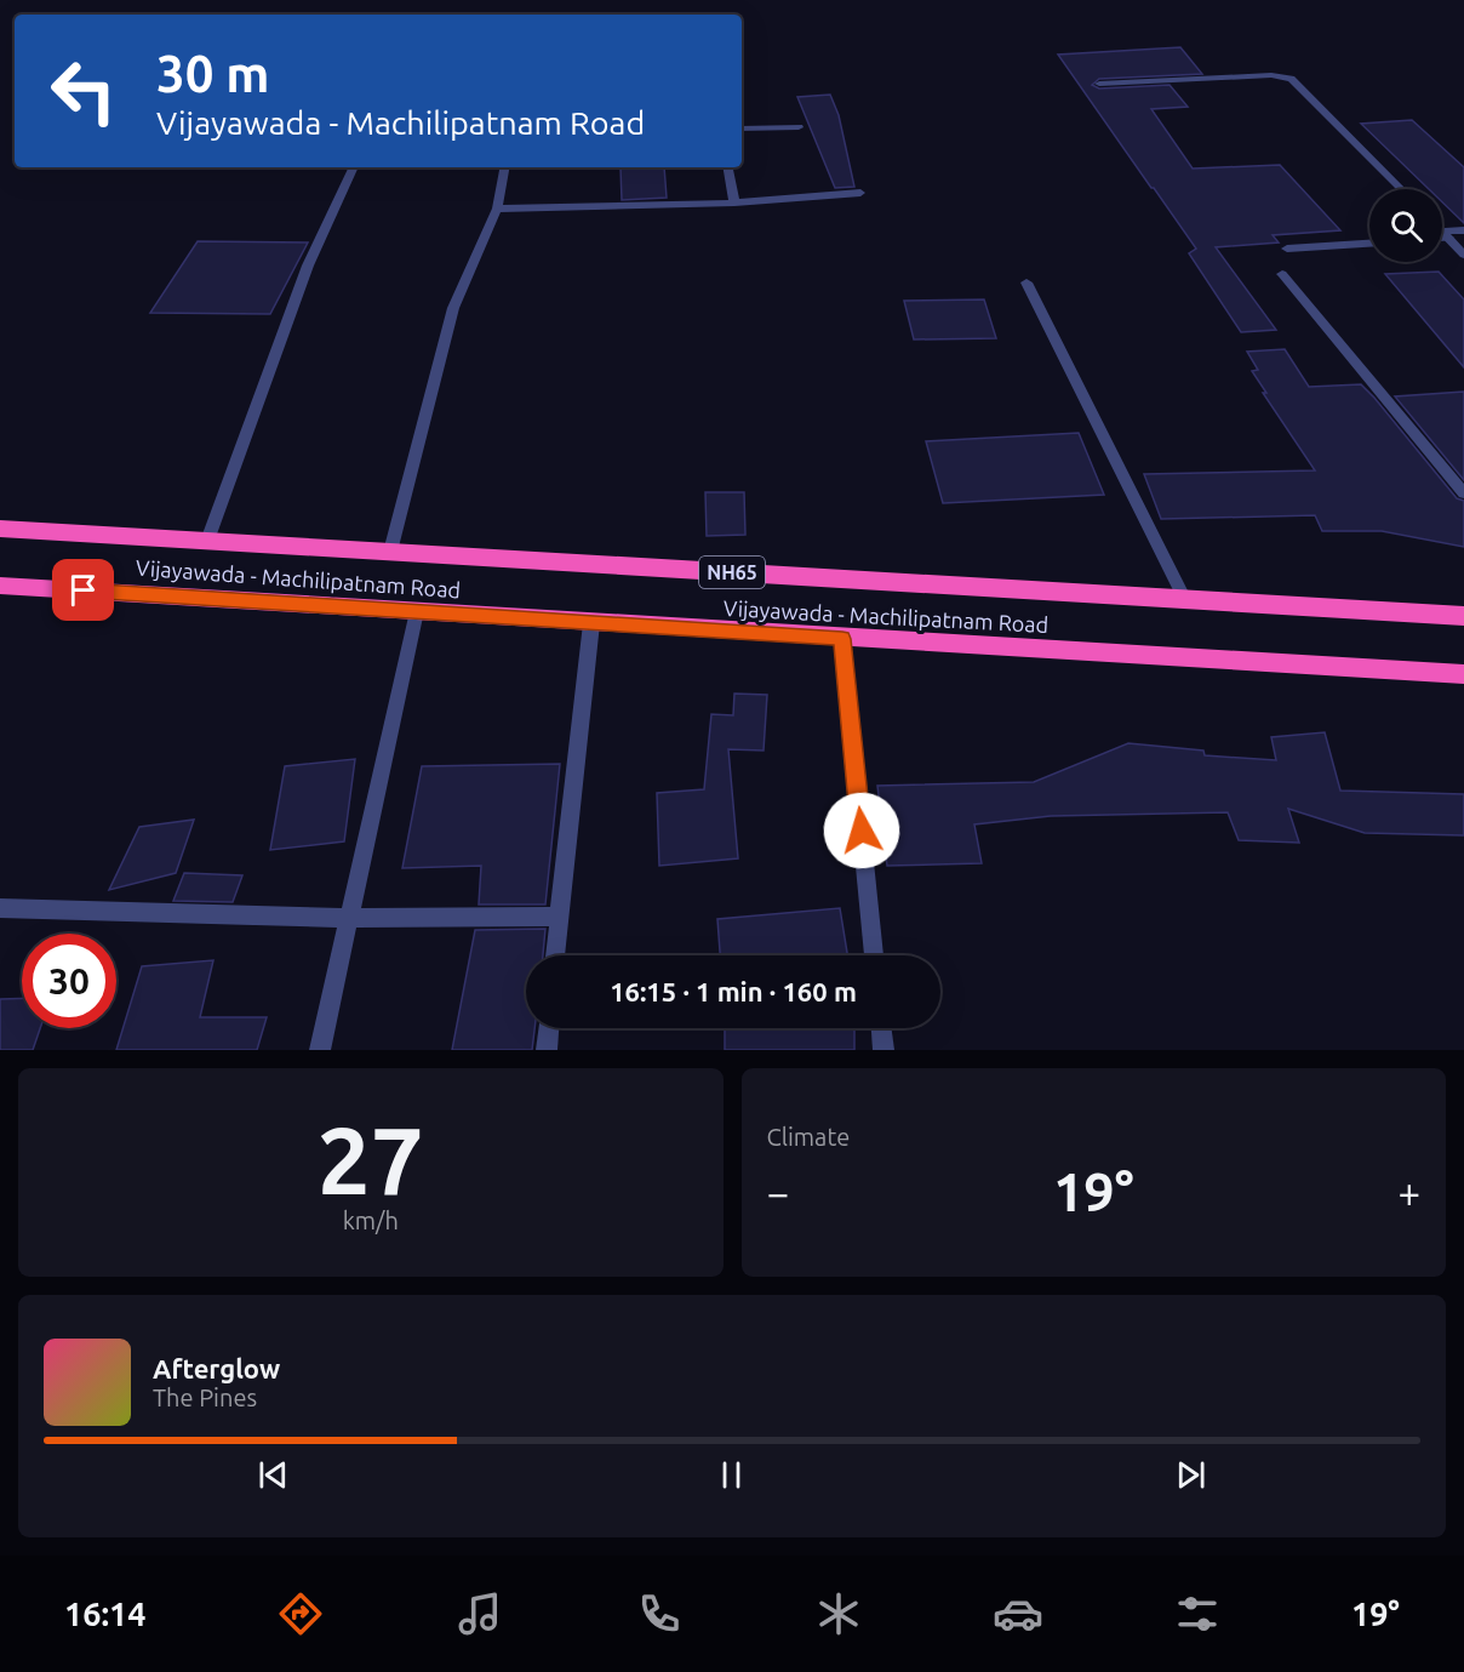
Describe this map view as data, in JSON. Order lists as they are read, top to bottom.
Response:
{
  "streets": {
    "highway": ["NH65", "Vijayawada - Machilipatnam Road"]
  },
  "page": {
    "turn": ["30 m", "Vijayawada - Machilipatnam Road"],
    "limit": "30",
    "trip": "16:15 · 1 min · 160 m",
    "tile": [
      ["27", "km/h"],
      "Climate"
    ],
    "heat": ["−", "19°", "+"],
    "song": ["Afterglow", "The Pines"],
    "tabs": ["16:14", "19°"]
  }
}
